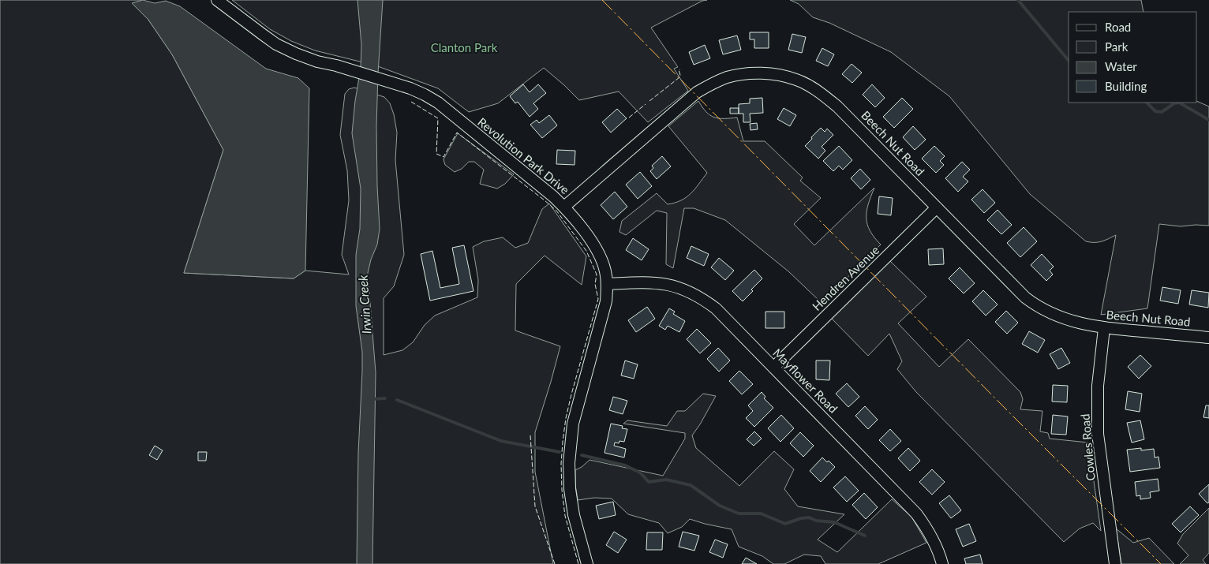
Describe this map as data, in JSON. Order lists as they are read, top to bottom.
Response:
{
  "streets": {
    "street": [
      "Beech Nut Road",
      "Revolution Park Drive",
      "Hendren Avenue",
      "Mayflower Road",
      "Cowles Road"
    ]
  },
  "crossings": [
    ["Beech Nut Road", "Revolution Park Drive"],
    ["Beech Nut Road", "Hendren Avenue"],
    ["Beech Nut Road", "Cowles Road"],
    ["Revolution Park Drive", "Mayflower Road"],
    ["Hendren Avenue", "Mayflower Road"]
  ],
  "water": ["Irwin Creek"],
  "parks": ["Clanton Park"],
  "legend": [
    "Road",
    "Park",
    "Water",
    "Building"
  ]
}
